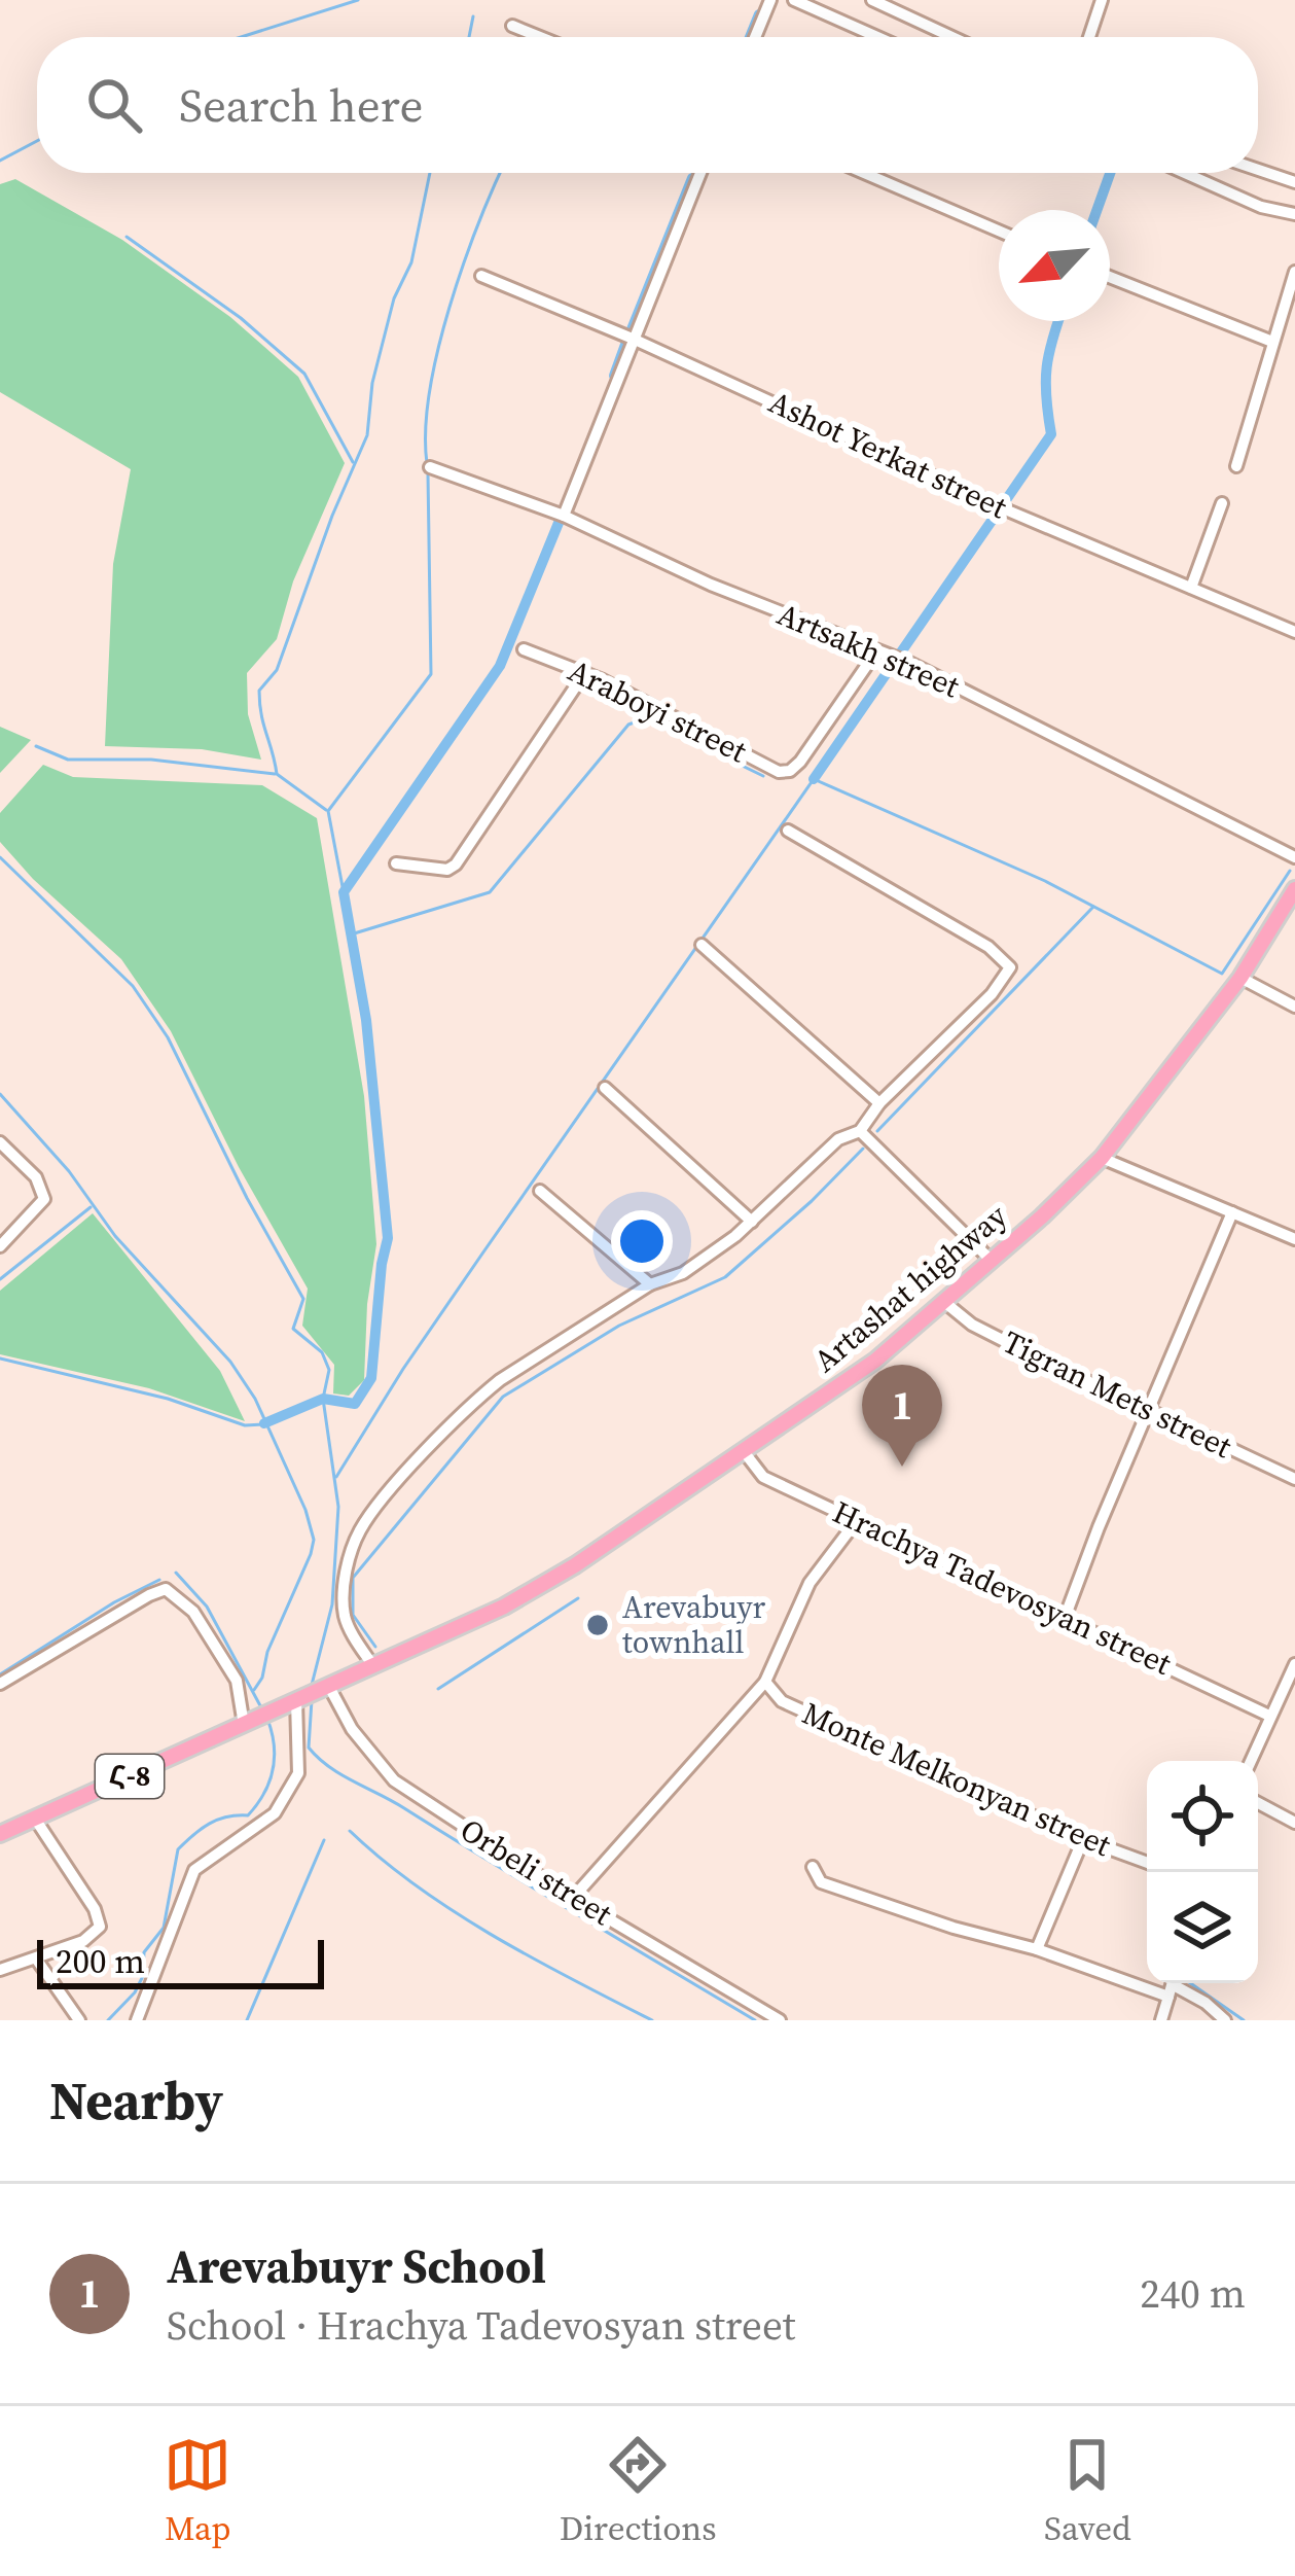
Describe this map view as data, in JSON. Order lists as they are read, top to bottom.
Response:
{
  "streets": {
    "main road": ["Artashat highway", "Հ-8"],
    "street": [
      "Ashot Yerkat street",
      "Artsakh street",
      "Araboyi street",
      "Tigran Mets street",
      "Hrachya Tadevosyan street",
      "Monte Melkonyan street",
      "Orbeli street"
    ]
  },
  "crossings": [
    ["Artsakh street", "Araboyi street"],
    ["Artashat highway", "Tigran Mets street"],
    ["Artashat highway", "Hrachya Tadevosyan street"],
    ["Artashat highway", "Հ-8"],
    ["Artashat highway", "Orbeli street"],
    ["Հ-8", "Orbeli street"]
  ],
  "places": ["Arevabuyr townhall"],
  "scale_bar": "200 m",
  "north": "bottom left",
  "page": {
    "search": "Search here",
    "pins": "1",
    "scale": "200 m",
    "heading": "Nearby",
    "list": [
      {
        "mark": "1",
        "name": "Arevabuyr School",
        "note": "School · Hrachya Tadevosyan street",
        "value": "240 m"
      }
    ],
    "nav": ["Map", "Directions", "Saved"]
  }
}
